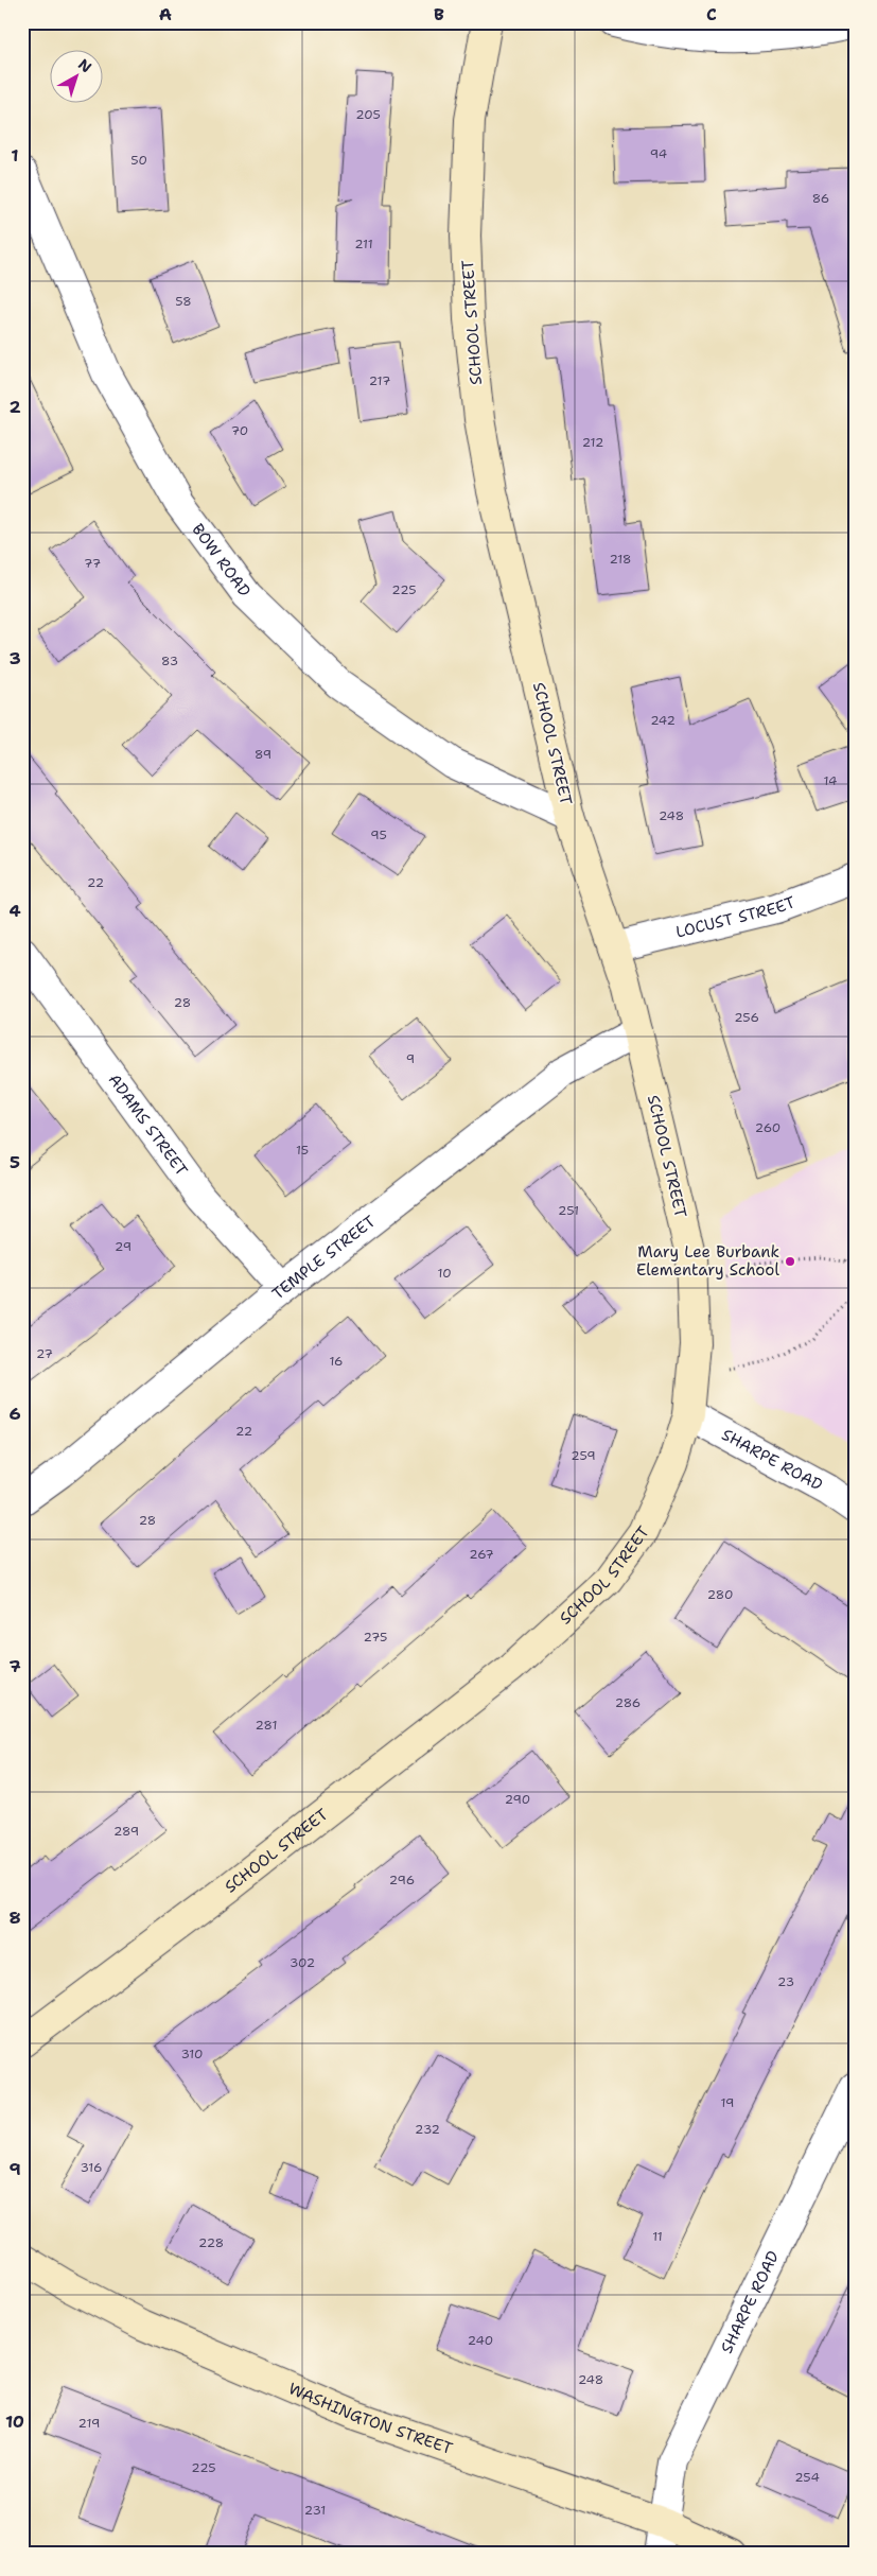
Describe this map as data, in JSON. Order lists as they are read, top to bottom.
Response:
{
  "streets": {
    "street": [
      "SCHOOL STREET",
      "BOW ROAD",
      "LOCUST STREET",
      "ADAMS STREET",
      "TEMPLE STREET",
      "SHARPE ROAD",
      "WASHINGTON STREET"
    ]
  },
  "crossings": [
    ["SCHOOL STREET", "BOW ROAD"],
    ["SCHOOL STREET", "LOCUST STREET"],
    ["SCHOOL STREET", "TEMPLE STREET"],
    ["SCHOOL STREET", "SHARPE ROAD"],
    ["ADAMS STREET", "TEMPLE STREET"],
    ["SHARPE ROAD", "WASHINGTON STREET"]
  ],
  "places": ["Mary Lee Burbank Elementary School"],
  "house_numbers": [
    "205",
    "94",
    "50",
    "86",
    "211",
    "58",
    "217",
    "70",
    "212",
    "218",
    "77",
    "225",
    "83",
    "242",
    "89",
    "14",
    "248",
    "95",
    "22",
    "28",
    "256",
    "9",
    "260",
    "15",
    "251",
    "29",
    "10",
    "27",
    "16",
    "22",
    "259",
    "28",
    "267",
    "280",
    "275",
    "286",
    "281",
    "290",
    "289",
    "296",
    "302",
    "23",
    "310",
    "19",
    "232",
    "316",
    "11",
    "228",
    "240",
    "248",
    "219",
    "225",
    "254",
    "231"
  ],
  "north": "top right",
  "grid": {
    "columns": ["A", "B", "C"],
    "rows": [
      "1",
      "2",
      "3",
      "4",
      "5",
      "6",
      "7",
      "8",
      "9",
      "10"
    ]
  }
}
